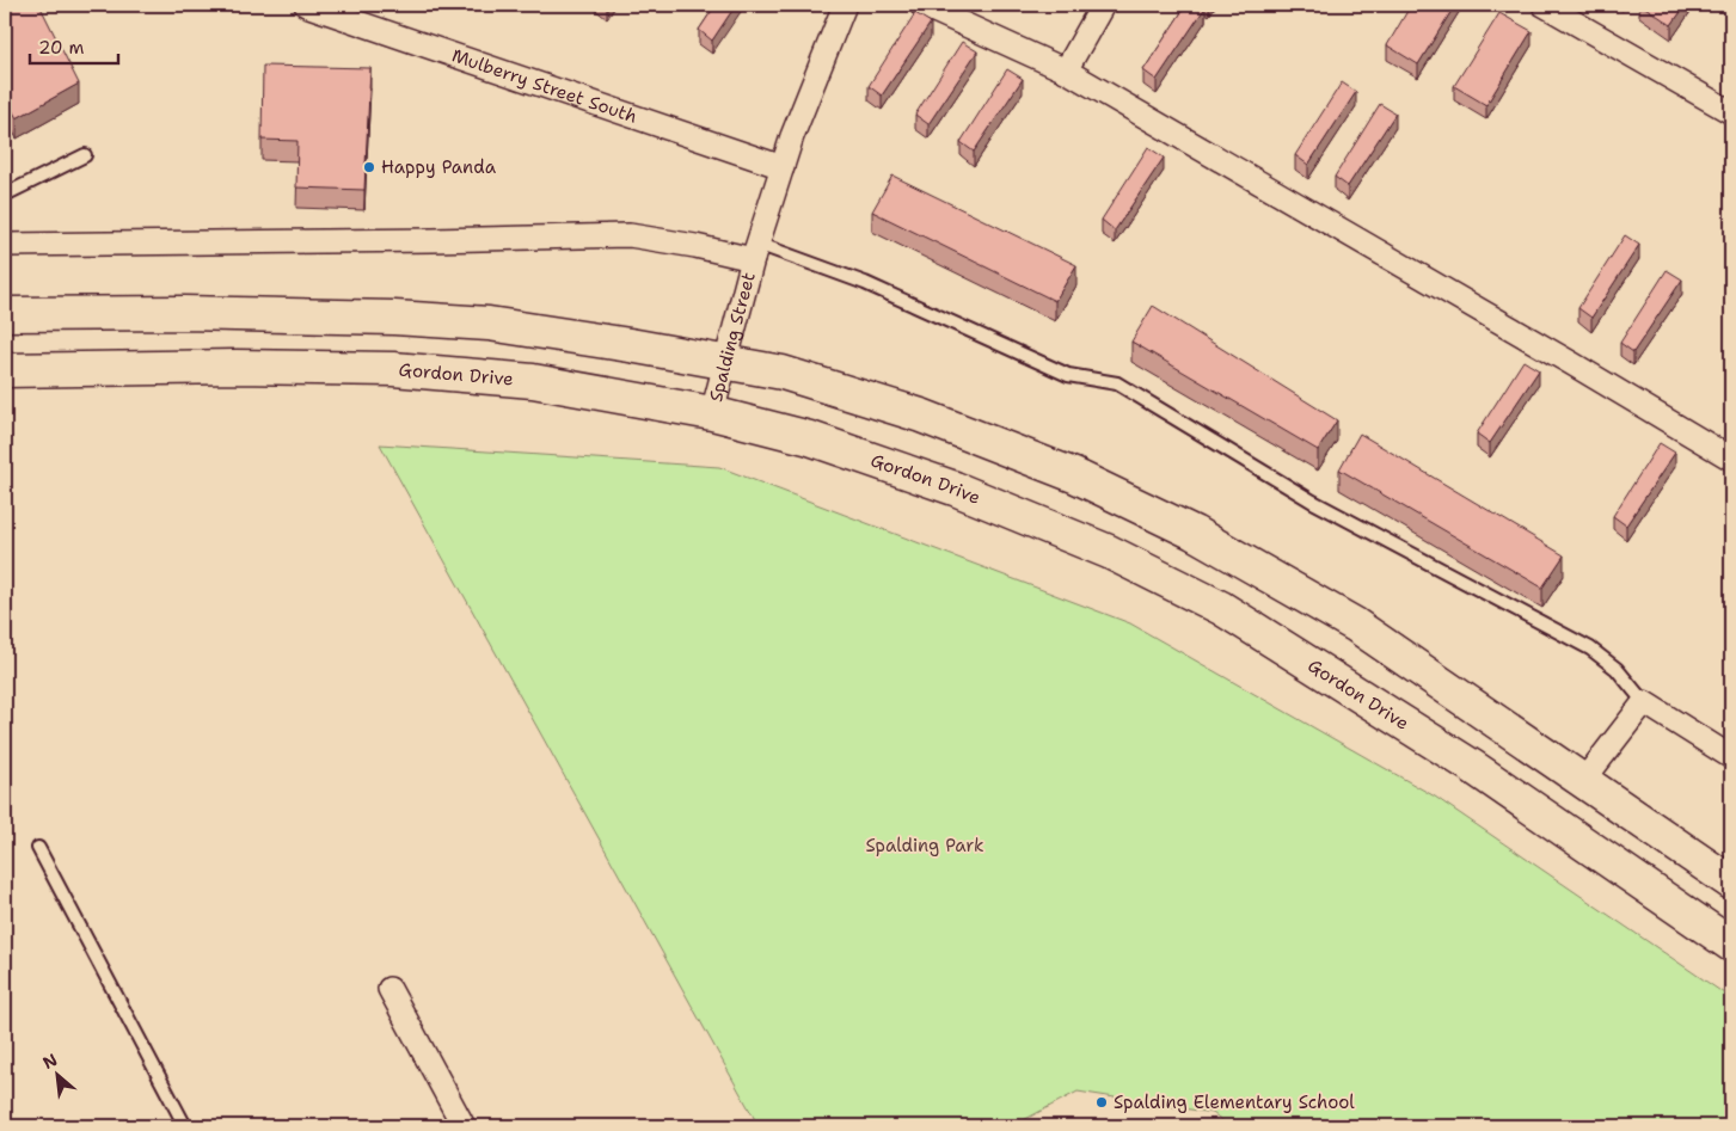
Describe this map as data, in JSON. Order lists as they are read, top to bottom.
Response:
{
  "streets": {
    "main road": ["Gordon Drive"],
    "street": ["Mulberry Street South", "Spalding Street"]
  },
  "crossings": [
    ["Mulberry Street South", "Spalding Street"],
    ["Spalding Street", "Gordon Drive"]
  ],
  "parks": ["Spalding Park"],
  "places": ["Happy Panda", "Spalding Elementary School"],
  "scale_bar": "20 m",
  "north": "top left"
}
